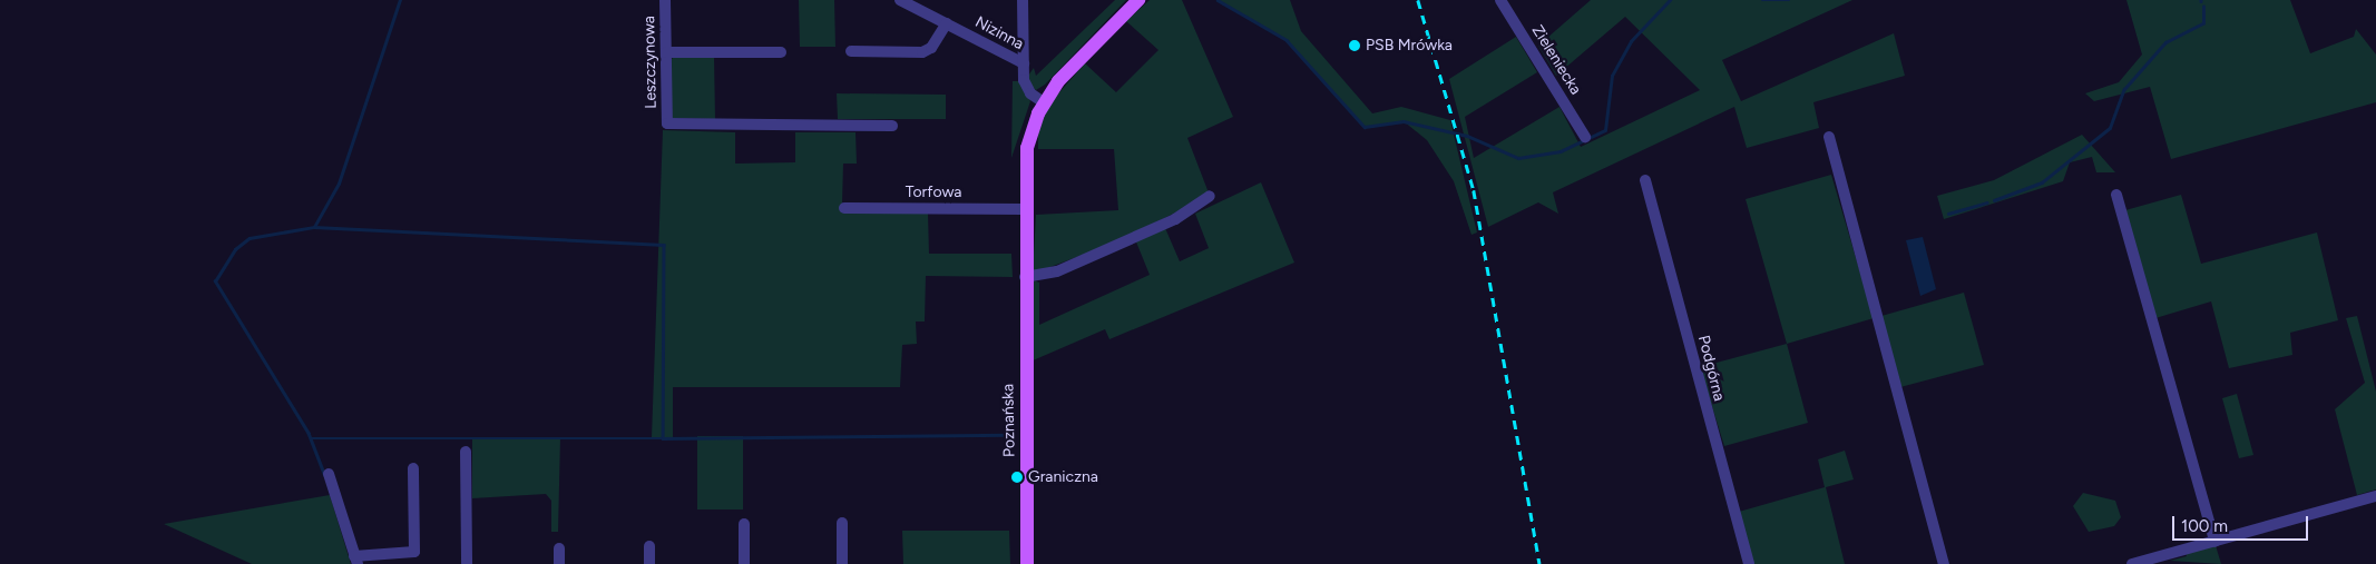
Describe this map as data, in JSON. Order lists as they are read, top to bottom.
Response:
{
  "streets": {
    "main road": ["Poznańska"],
    "street": [
      "Nizinna",
      "Zieleniecka",
      "Leszczynowa",
      "Torfowa",
      "Podgórna"
    ]
  },
  "crossings": [
    ["Torfowa", "Poznańska"]
  ],
  "places": ["PSB Mrówka", "Graniczna"],
  "scale_bar": "100 m"
}
